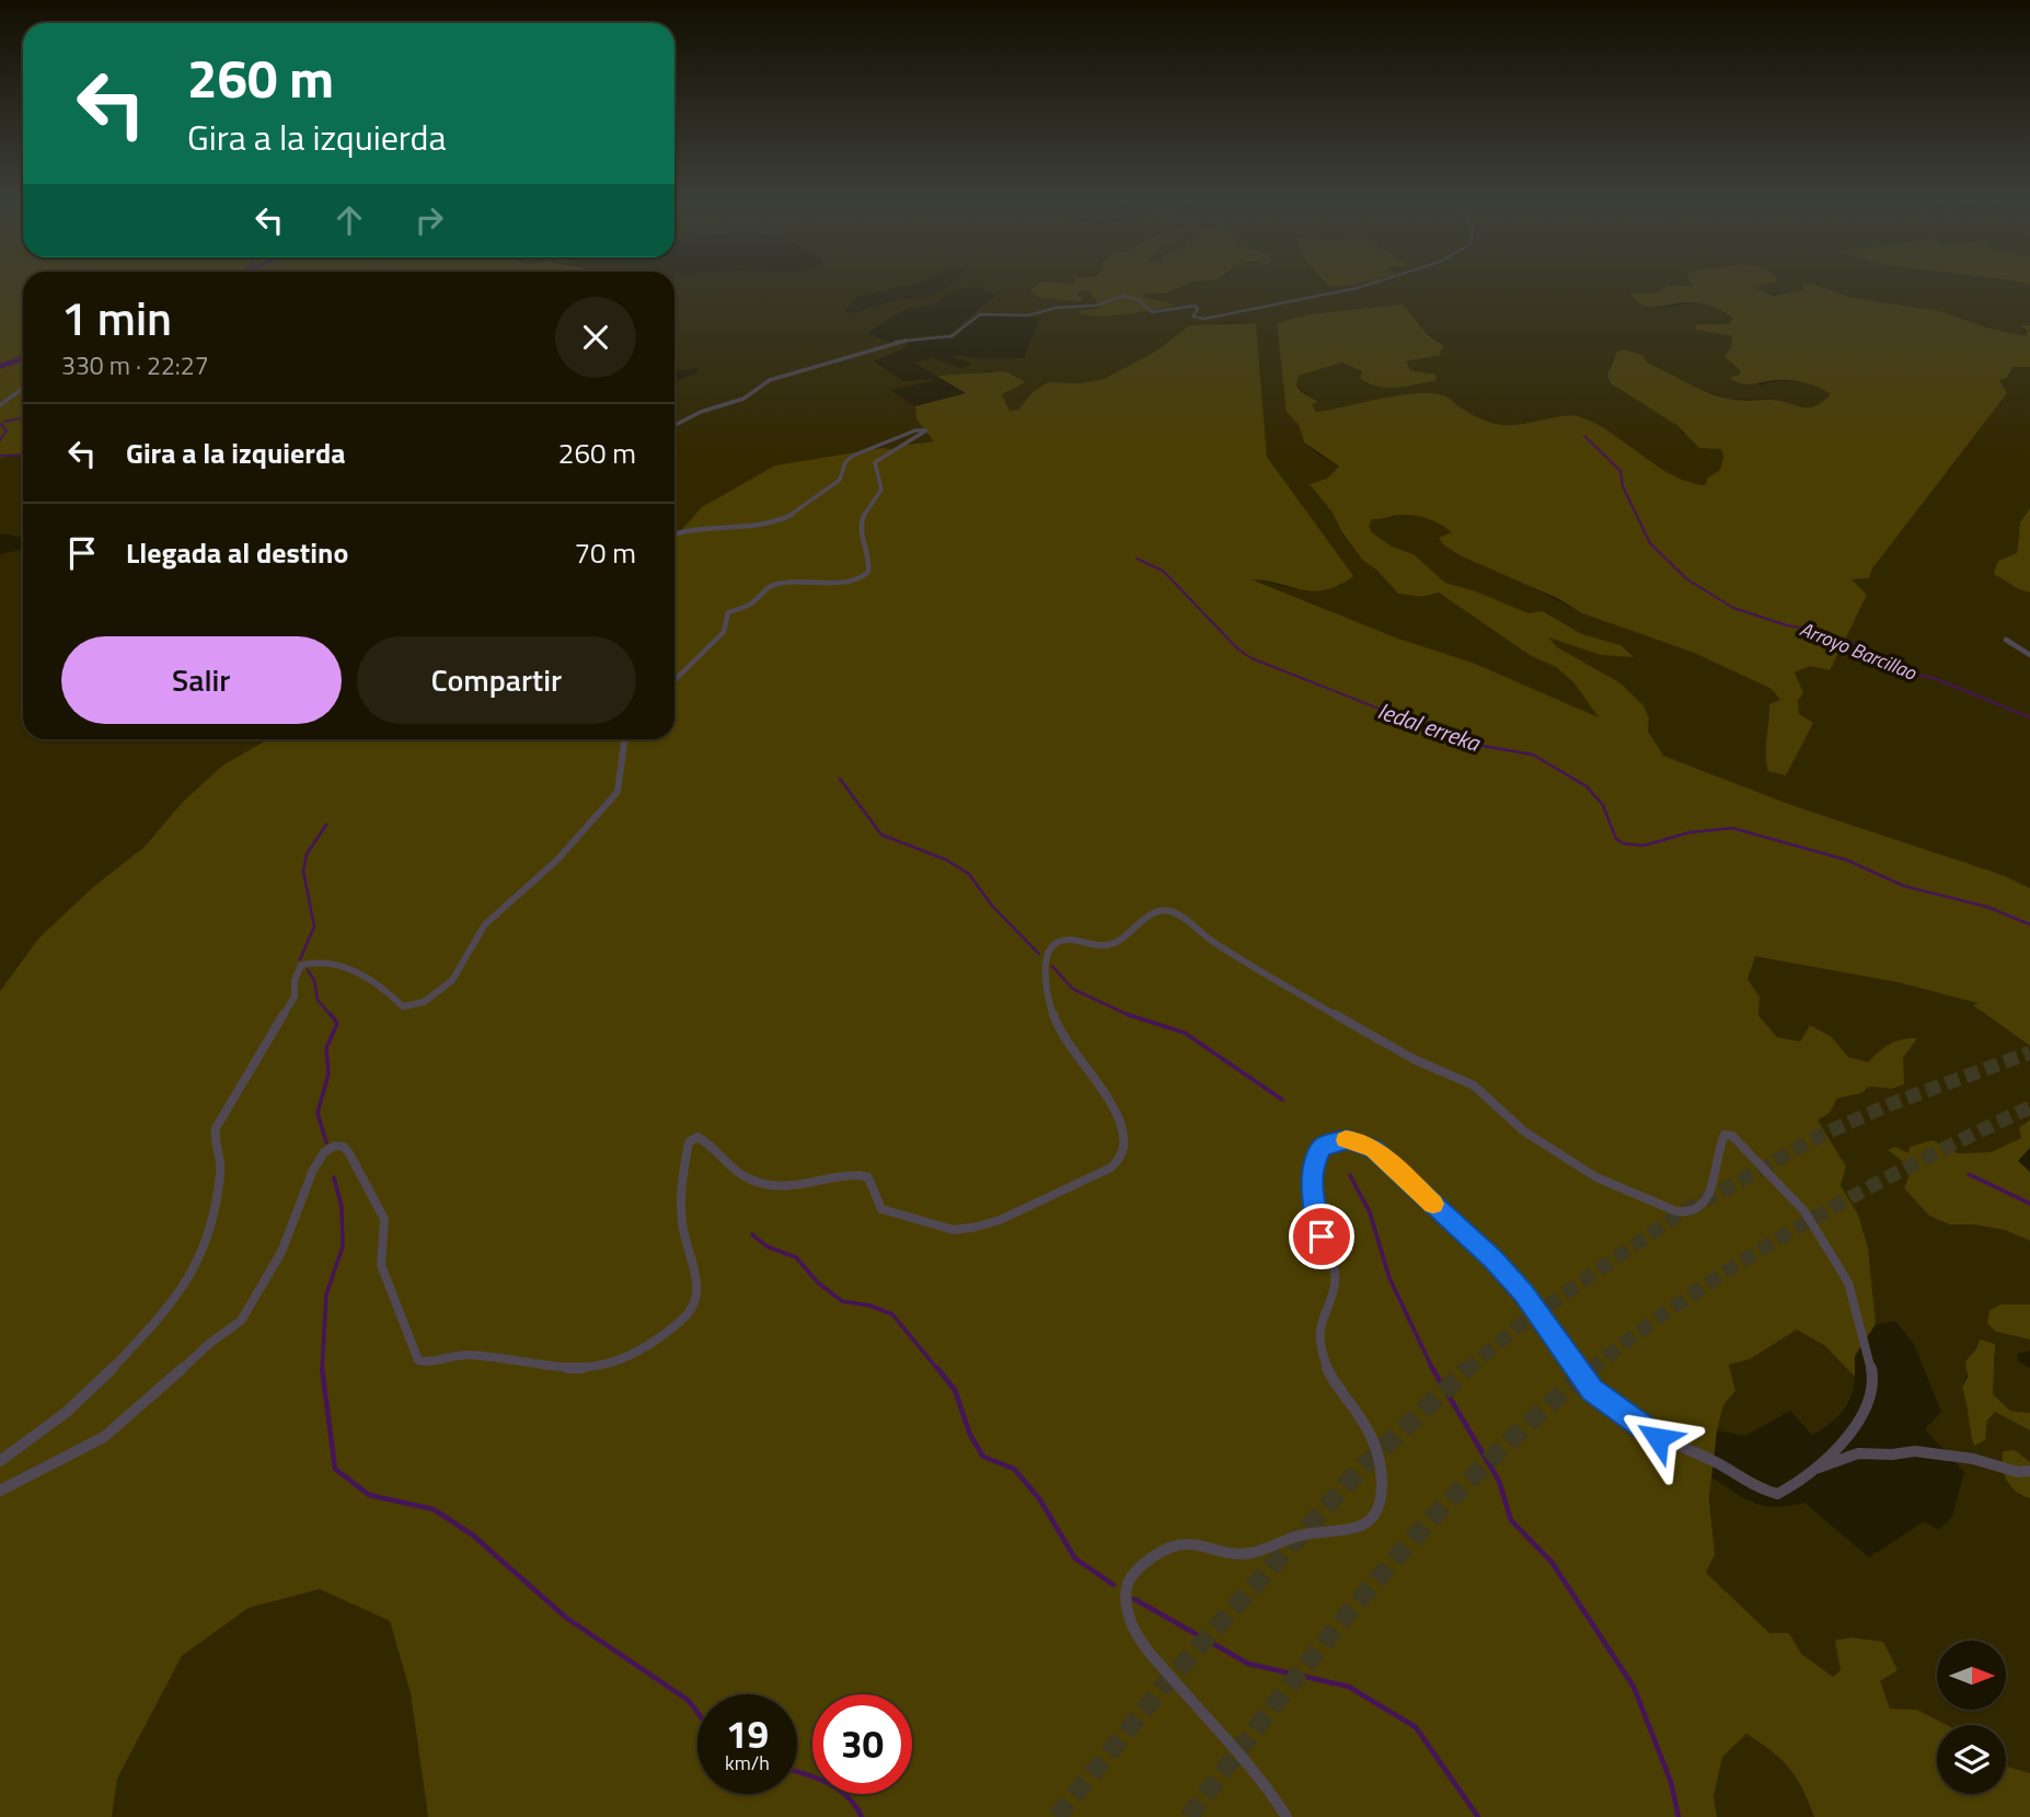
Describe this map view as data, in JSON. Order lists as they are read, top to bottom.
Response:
{
  "water": ["Arroyo Barcillao", "Iedal erreka"],
  "north": "right",
  "page": {
    "turn": ["260 m", "Gira a la izquierda"],
    "heading": ["1 min", "330 m · 22:27"],
    "list": [
      {
        "name": "Gira a la izquierda",
        "value": "260 m"
      },
      {
        "name": "Llegada al destino",
        "value": "70 m"
      }
    ],
    "buttons": ["Salir", "Compartir"],
    "speed": "19 km/h",
    "limit": "30"
  }
}
